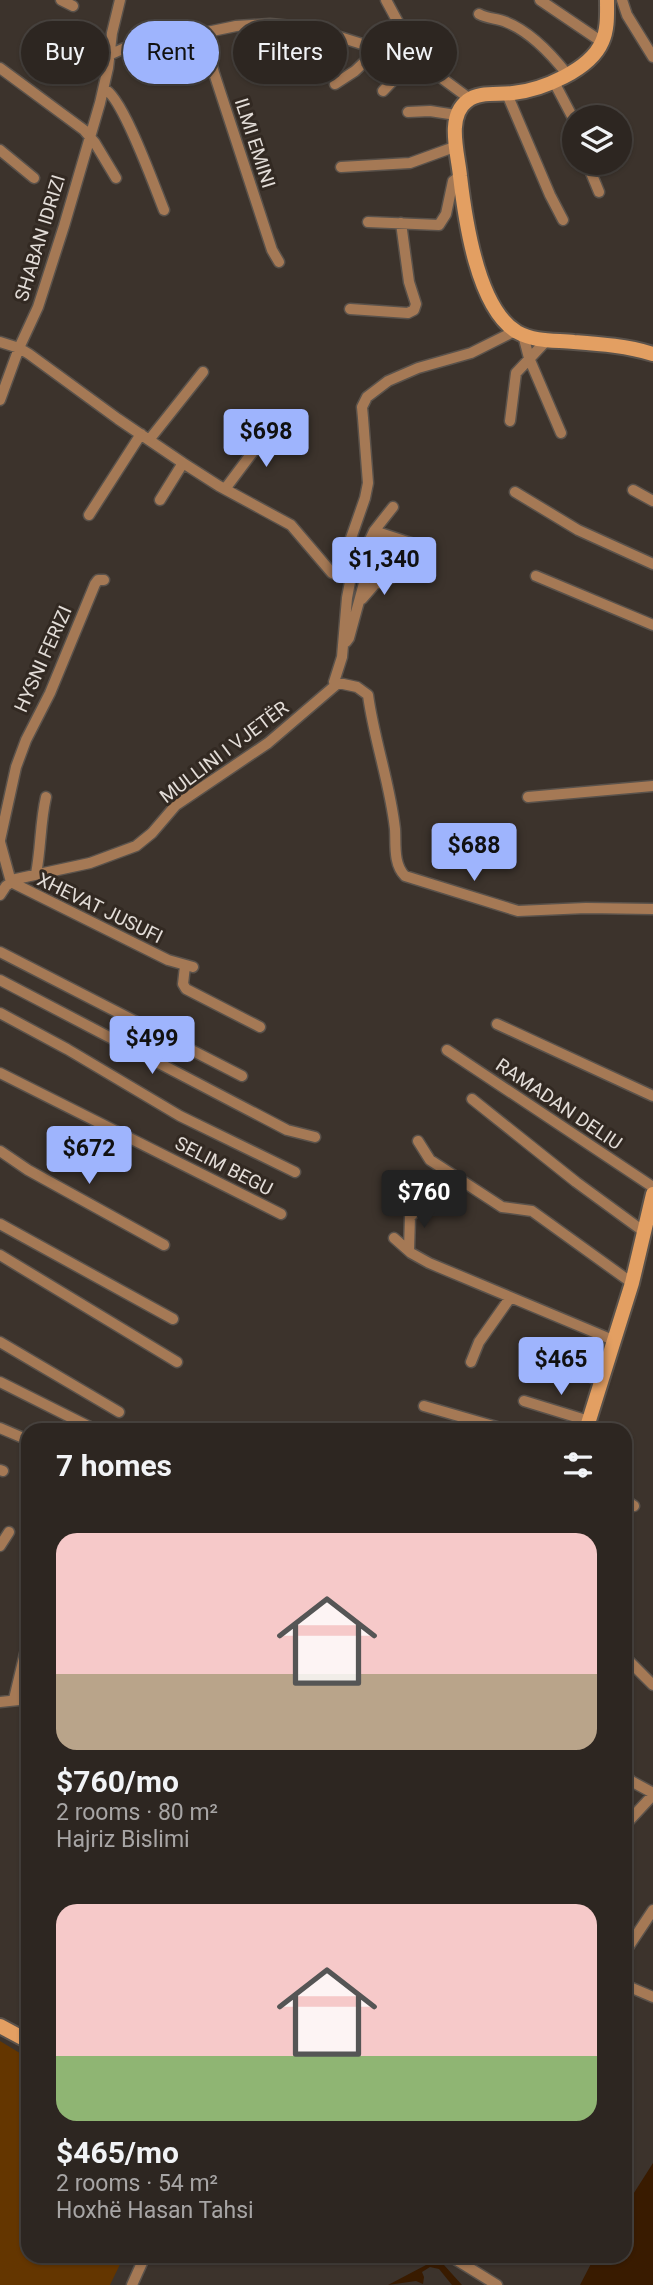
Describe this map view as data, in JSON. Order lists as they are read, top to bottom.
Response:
{
  "streets": {
    "street": [
      "ILMI EMINI",
      "SHABAN IDRIZI",
      "HYSNI FERIZI",
      "MULLINI I VJETËR",
      "XHEVAT JUSUFI",
      "RAMADAN DELIU",
      "SELIM BEGU"
    ]
  },
  "crossings": [
    ["HYSNI FERIZI", "MULLINI I VJETËR"],
    ["HYSNI FERIZI", "XHEVAT JUSUFI"],
    ["MULLINI I VJETËR", "XHEVAT JUSUFI"]
  ],
  "page": {
    "chip": [
      "Buy",
      "Rent",
      "Filters",
      "New"
    ],
    "price": [
      "$698",
      "$1,340",
      "$688",
      "$499",
      "$672",
      "$760",
      "$465"
    ],
    "heading": "7 homes",
    "list": [
      {
        "name": "$760/mo",
        "note": "2 rooms · 80 m² · Hajriz Bislimi"
      },
      {
        "name": "$465/mo",
        "note": "2 rooms · 54 m² · Hoxhë Hasan Tahsi"
      }
    ]
  }
}
